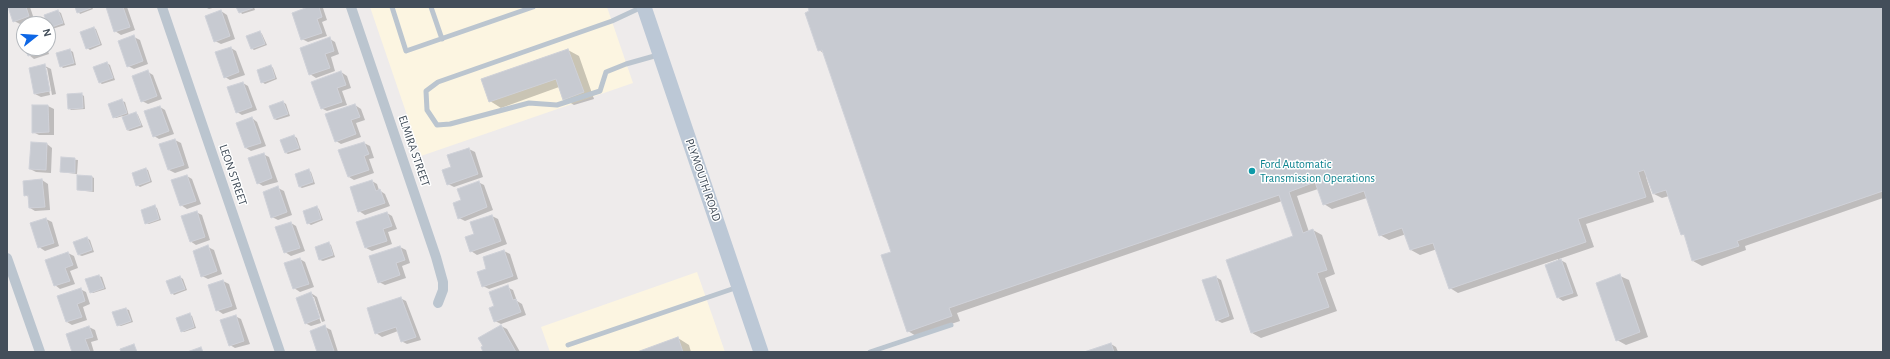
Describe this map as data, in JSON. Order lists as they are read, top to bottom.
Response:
{
  "streets": {
    "main road": ["PLYMOUTH ROAD"],
    "street": ["ELMIRA STREET", "LEON STREET"]
  },
  "places": ["Ford Automatic Transmission Operations"],
  "north": "right"
}
